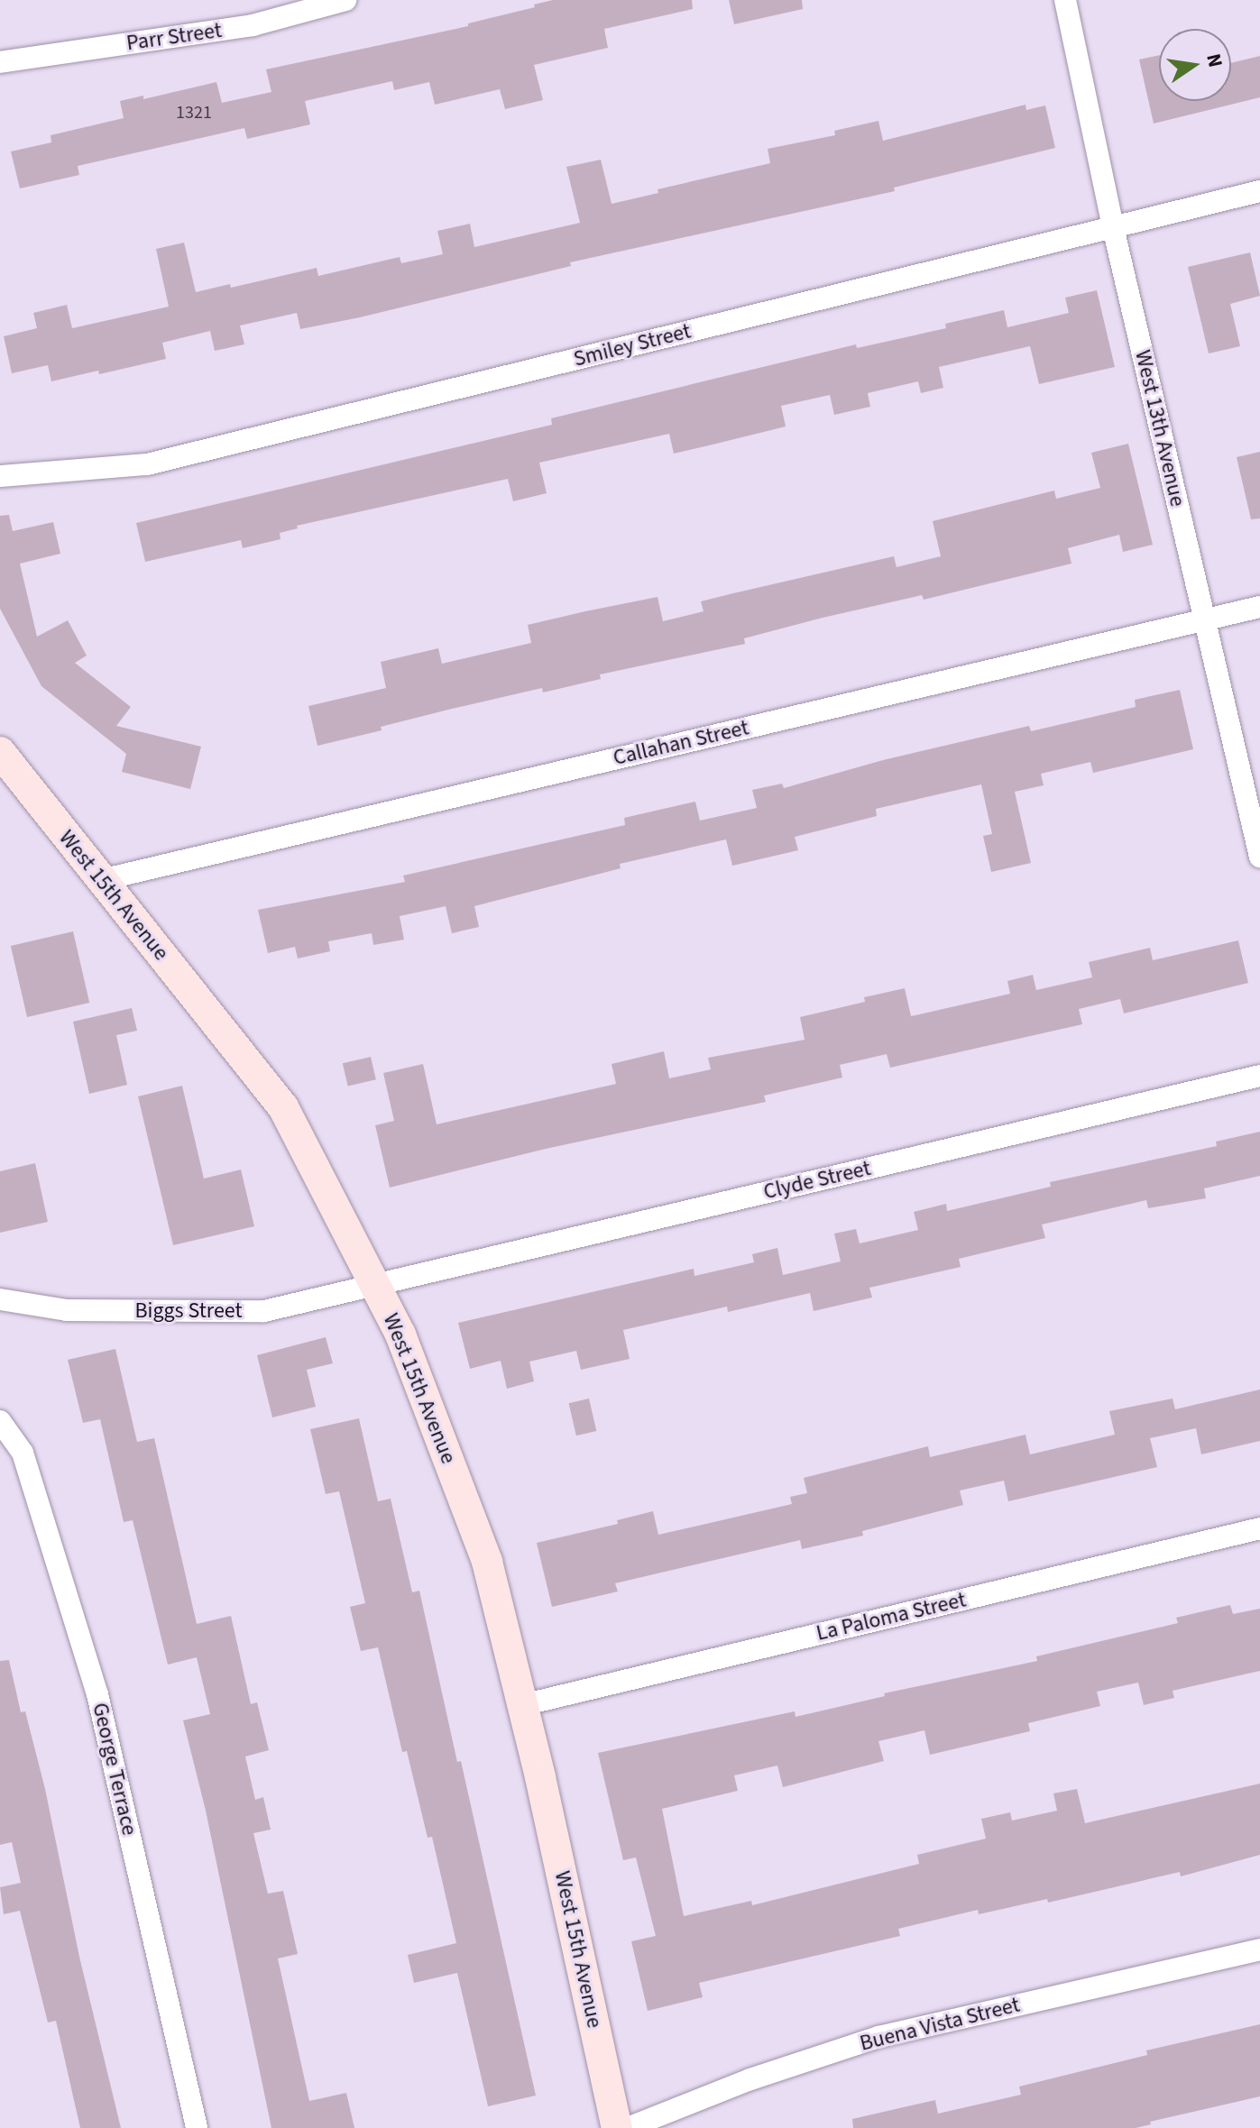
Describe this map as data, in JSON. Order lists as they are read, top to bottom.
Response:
{
  "streets": {
    "street": [
      "Parr Street",
      "Smiley Street",
      "West 13th Avenue",
      "Callahan Street",
      "West 15th Avenue",
      "Clyde Street",
      "Biggs Street",
      "La Paloma Street",
      "George Terrace",
      "Buena Vista Street"
    ]
  },
  "crossings": [
    ["Smiley Street", "West 13th Avenue"],
    ["West 13th Avenue", "Callahan Street"],
    ["Callahan Street", "West 15th Avenue"],
    ["West 15th Avenue", "Clyde Street"],
    ["West 15th Avenue", "Biggs Street"],
    ["West 15th Avenue", "La Paloma Street"],
    ["Clyde Street", "Biggs Street"]
  ],
  "house_numbers": ["1321"],
  "north": "right"
}
